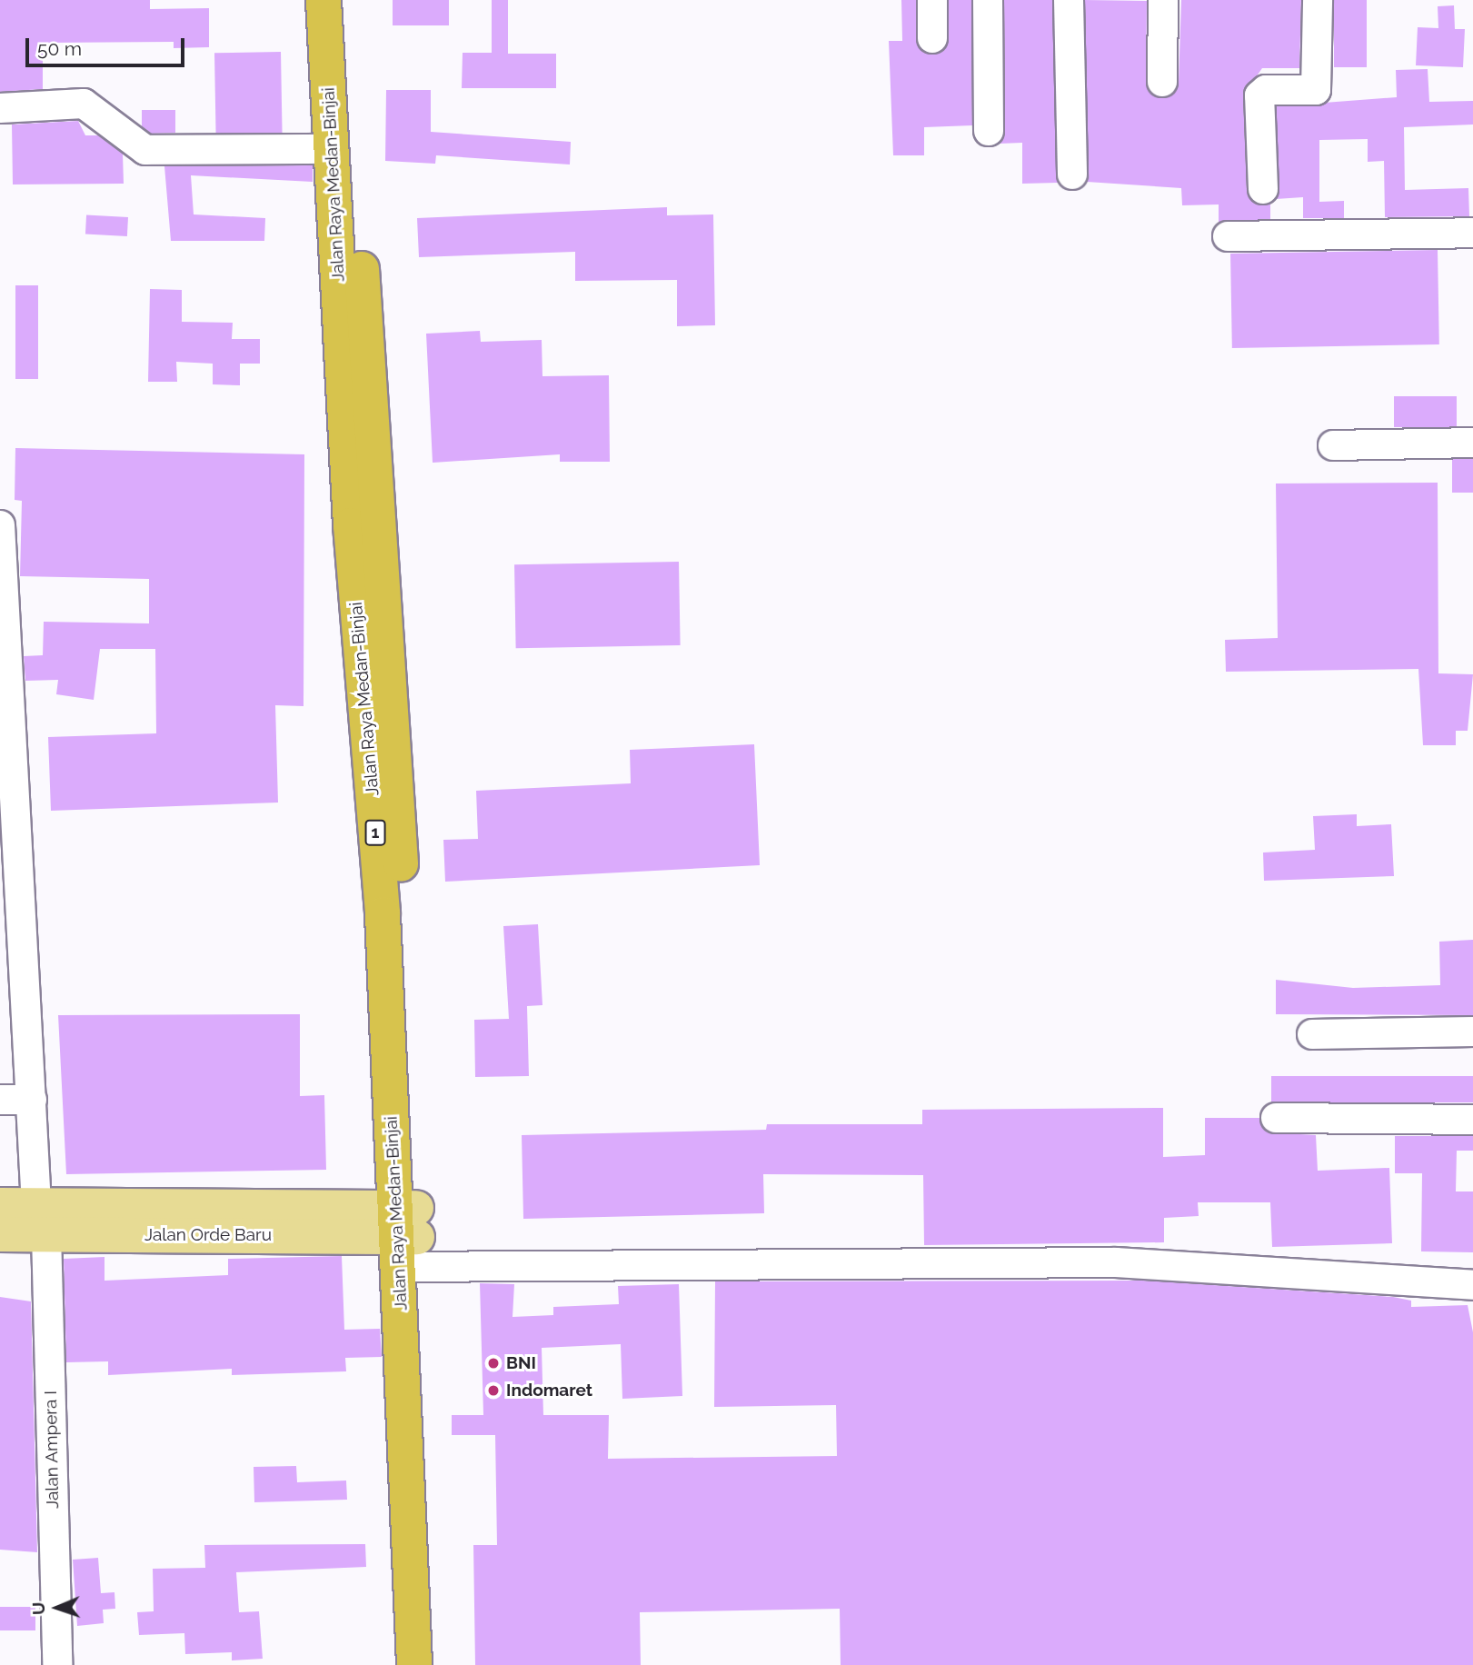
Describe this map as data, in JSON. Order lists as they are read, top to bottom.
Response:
{
  "streets": {
    "highway": ["Jalan Raya Medan-Binjai", "1"],
    "main road": ["Jalan Orde Baru"],
    "street": ["Jalan Ampera I"]
  },
  "crossings": [
    ["Jalan Raya Medan-Binjai", "Jalan Orde Baru"],
    ["Jalan Orde Baru", "Jalan Ampera I"]
  ],
  "places": ["BNI", "Indomaret"],
  "scale_bar": "50 m",
  "north": "left"
}
